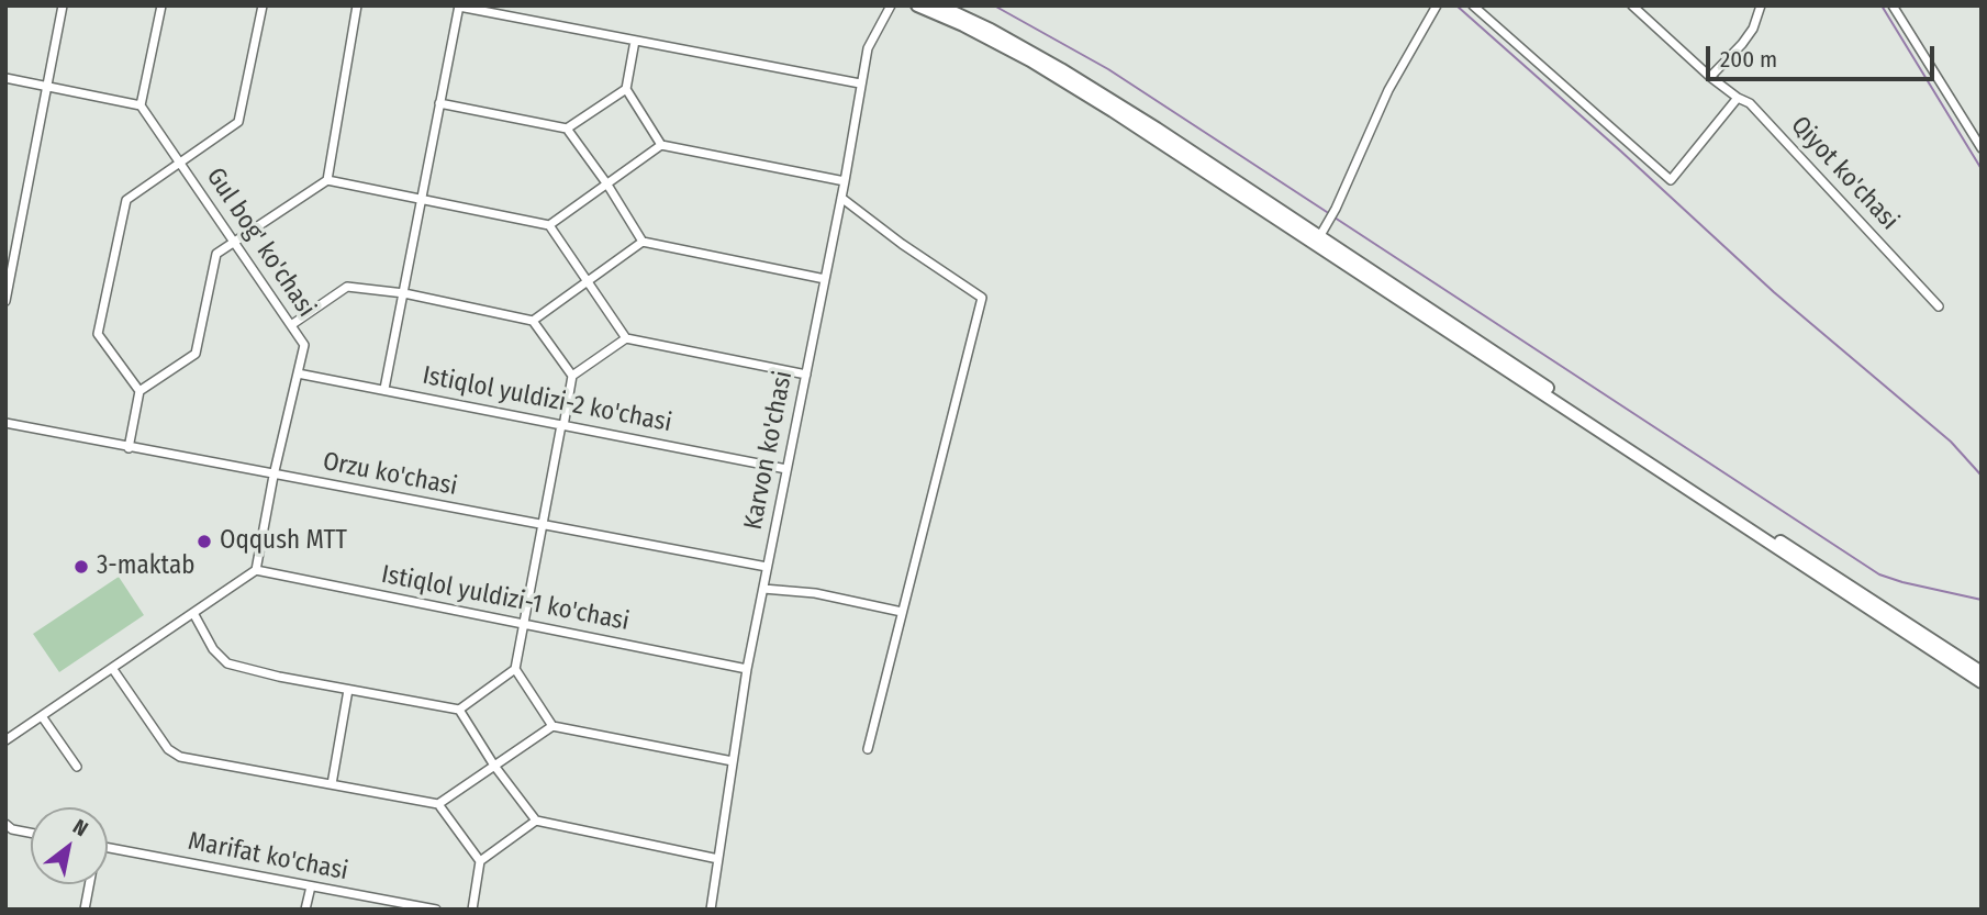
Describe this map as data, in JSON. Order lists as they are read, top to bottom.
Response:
{
  "streets": {
    "street": [
      "Qiyot ko'chasi",
      "Gul bog' ko'chasi",
      "Istiqlol yuldizi-2 ko'chasi",
      "Karvon ko'chasi",
      "Orzu ko'chasi",
      "Istiqlol yuldizi-1 ko'chasi",
      "Marifat ko'chasi"
    ]
  },
  "crossings": [
    ["Gul bog' ko'chasi", "Istiqlol yuldizi-2 ko'chasi"],
    ["Gul bog' ko'chasi", "Orzu ko'chasi"],
    ["Gul bog' ko'chasi", "Istiqlol yuldizi-1 ko'chasi"],
    ["Istiqlol yuldizi-2 ko'chasi", "Karvon ko'chasi"],
    ["Karvon ko'chasi", "Orzu ko'chasi"],
    ["Karvon ko'chasi", "Istiqlol yuldizi-1 ko'chasi"]
  ],
  "places": ["Oqqush MTT", "3-maktab"],
  "scale_bar": "200 m",
  "north": "top right"
}
